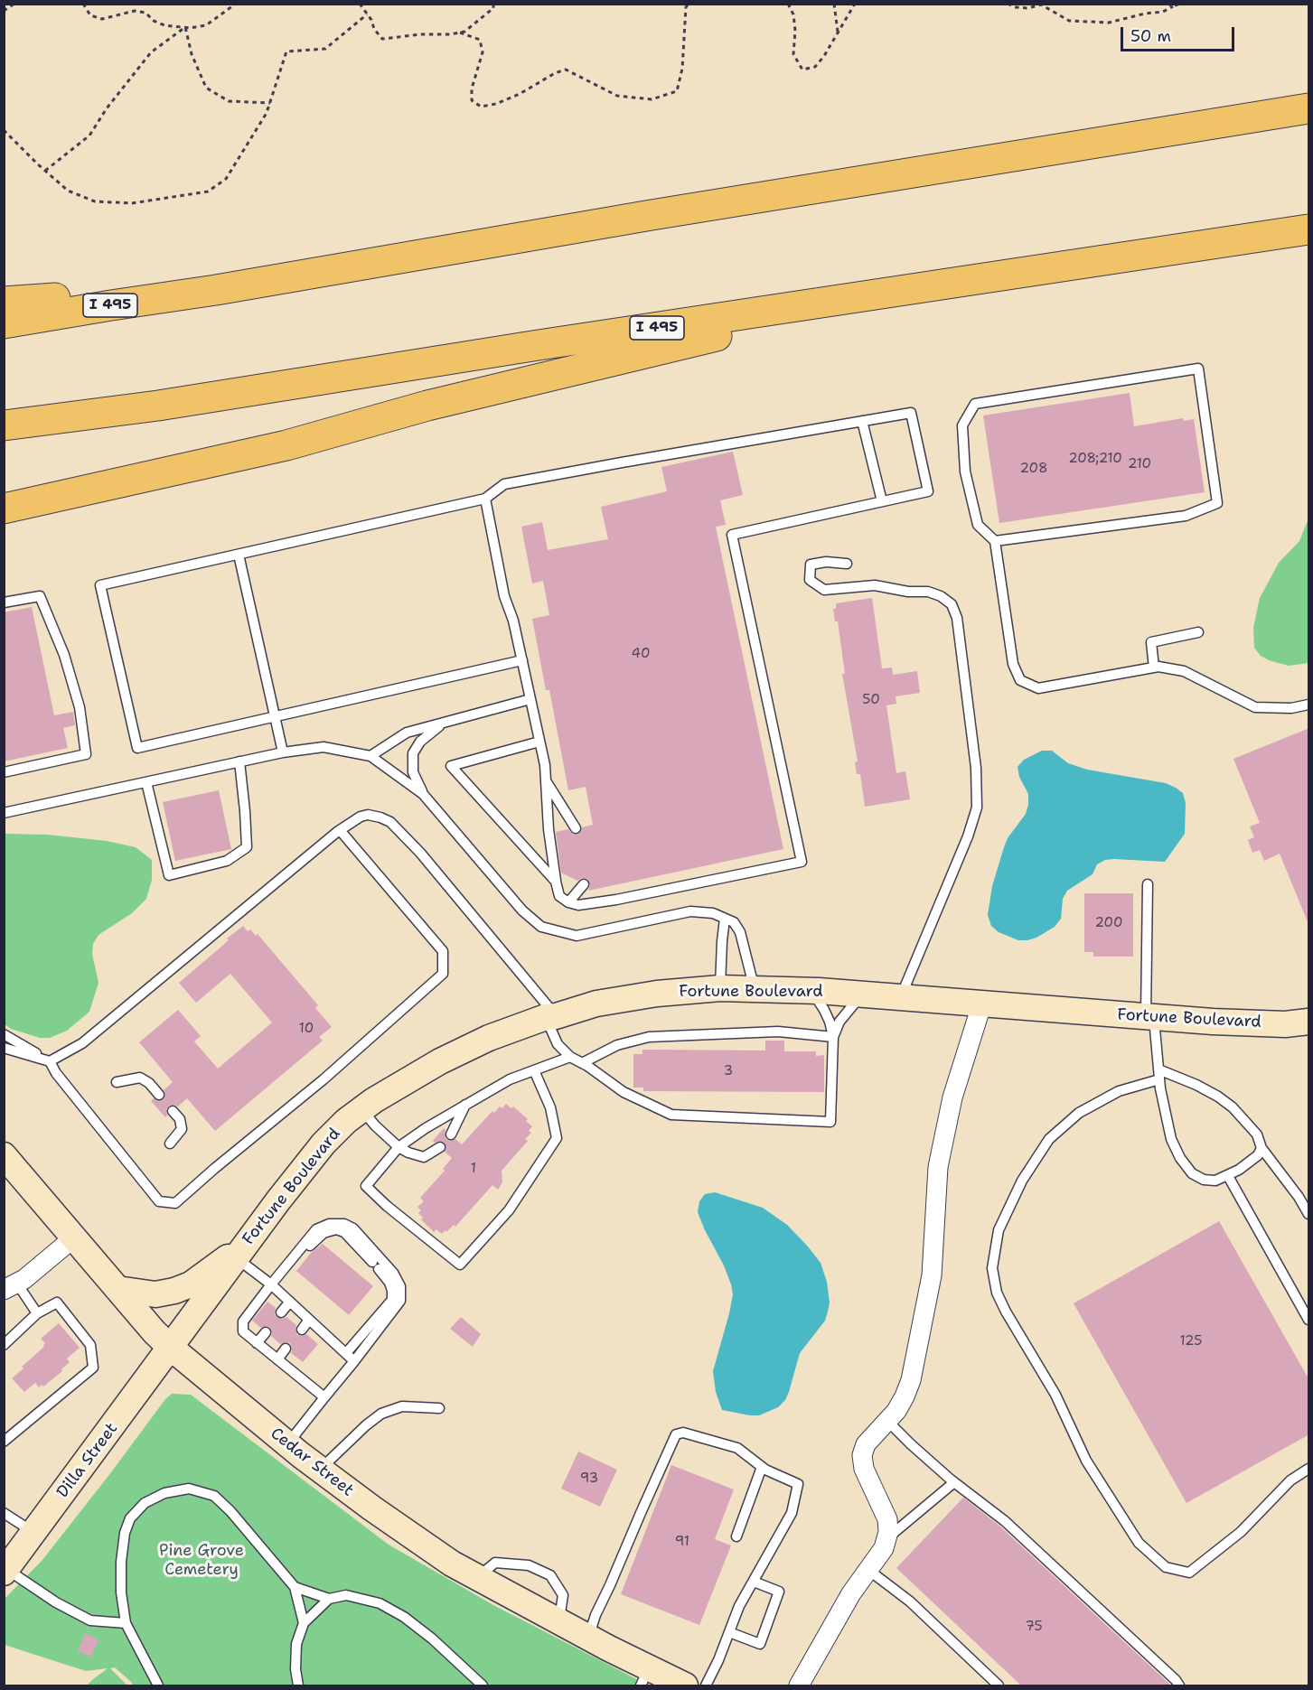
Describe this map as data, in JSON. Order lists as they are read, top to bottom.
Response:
{
  "streets": {
    "highway": ["I 495"],
    "main road": ["Fortune Boulevard", "Dilla Street", "Cedar Street"]
  },
  "crossings": [
    ["Fortune Boulevard", "Dilla Street"],
    ["Fortune Boulevard", "Cedar Street"],
    ["Dilla Street", "Cedar Street"]
  ],
  "parks": ["Pine Grove Cemetery"],
  "house_numbers": [
    "208;210",
    "210",
    "208",
    "40",
    "50",
    "200",
    "10",
    "3",
    "1",
    "125",
    "93",
    "91",
    "75"
  ],
  "scale_bar": "50 m"
}
